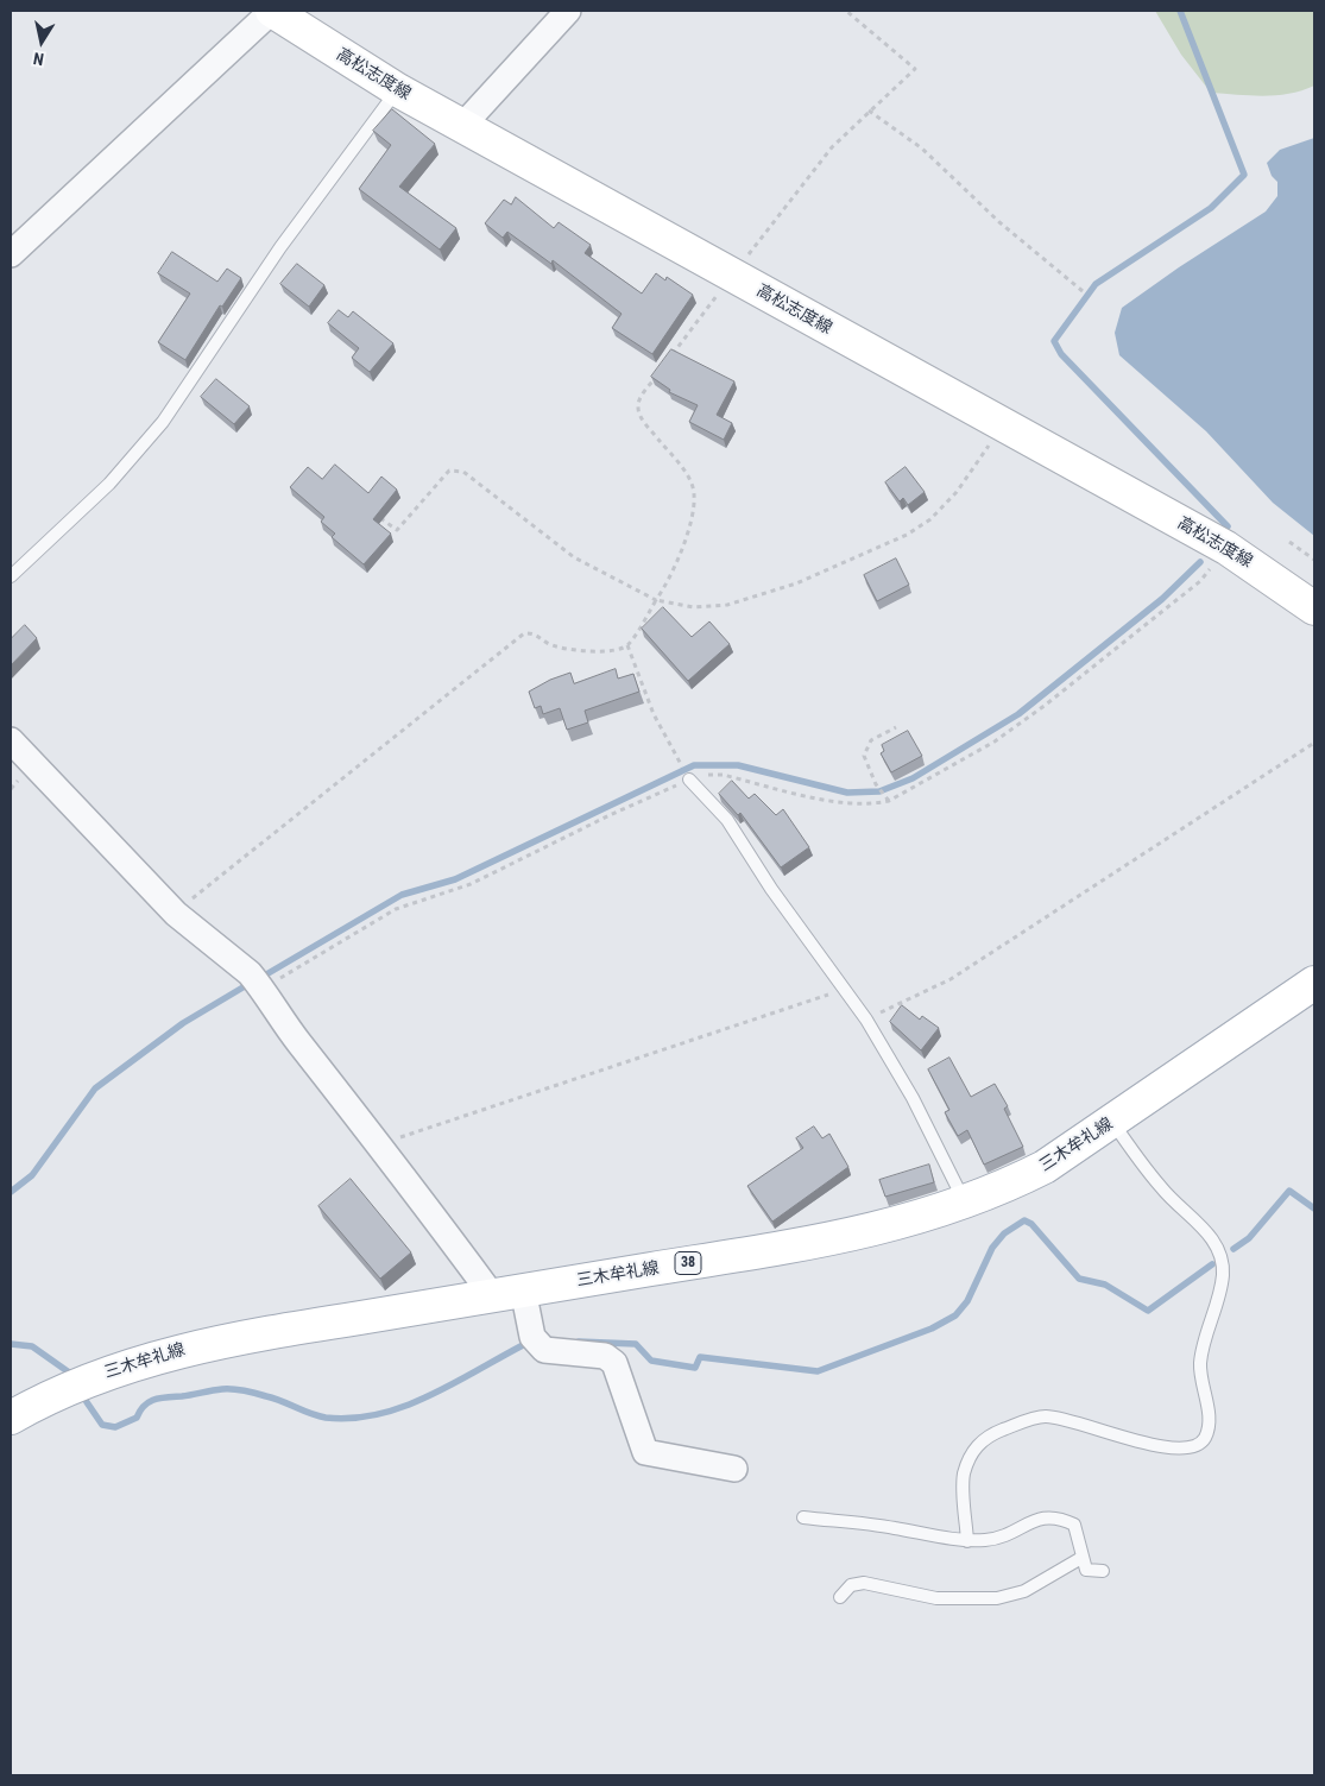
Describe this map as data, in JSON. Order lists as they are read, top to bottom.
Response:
{
  "streets": {
    "main road": ["高松志度線", "三木牟礼線", "38"]
  },
  "north": "bottom"
}
